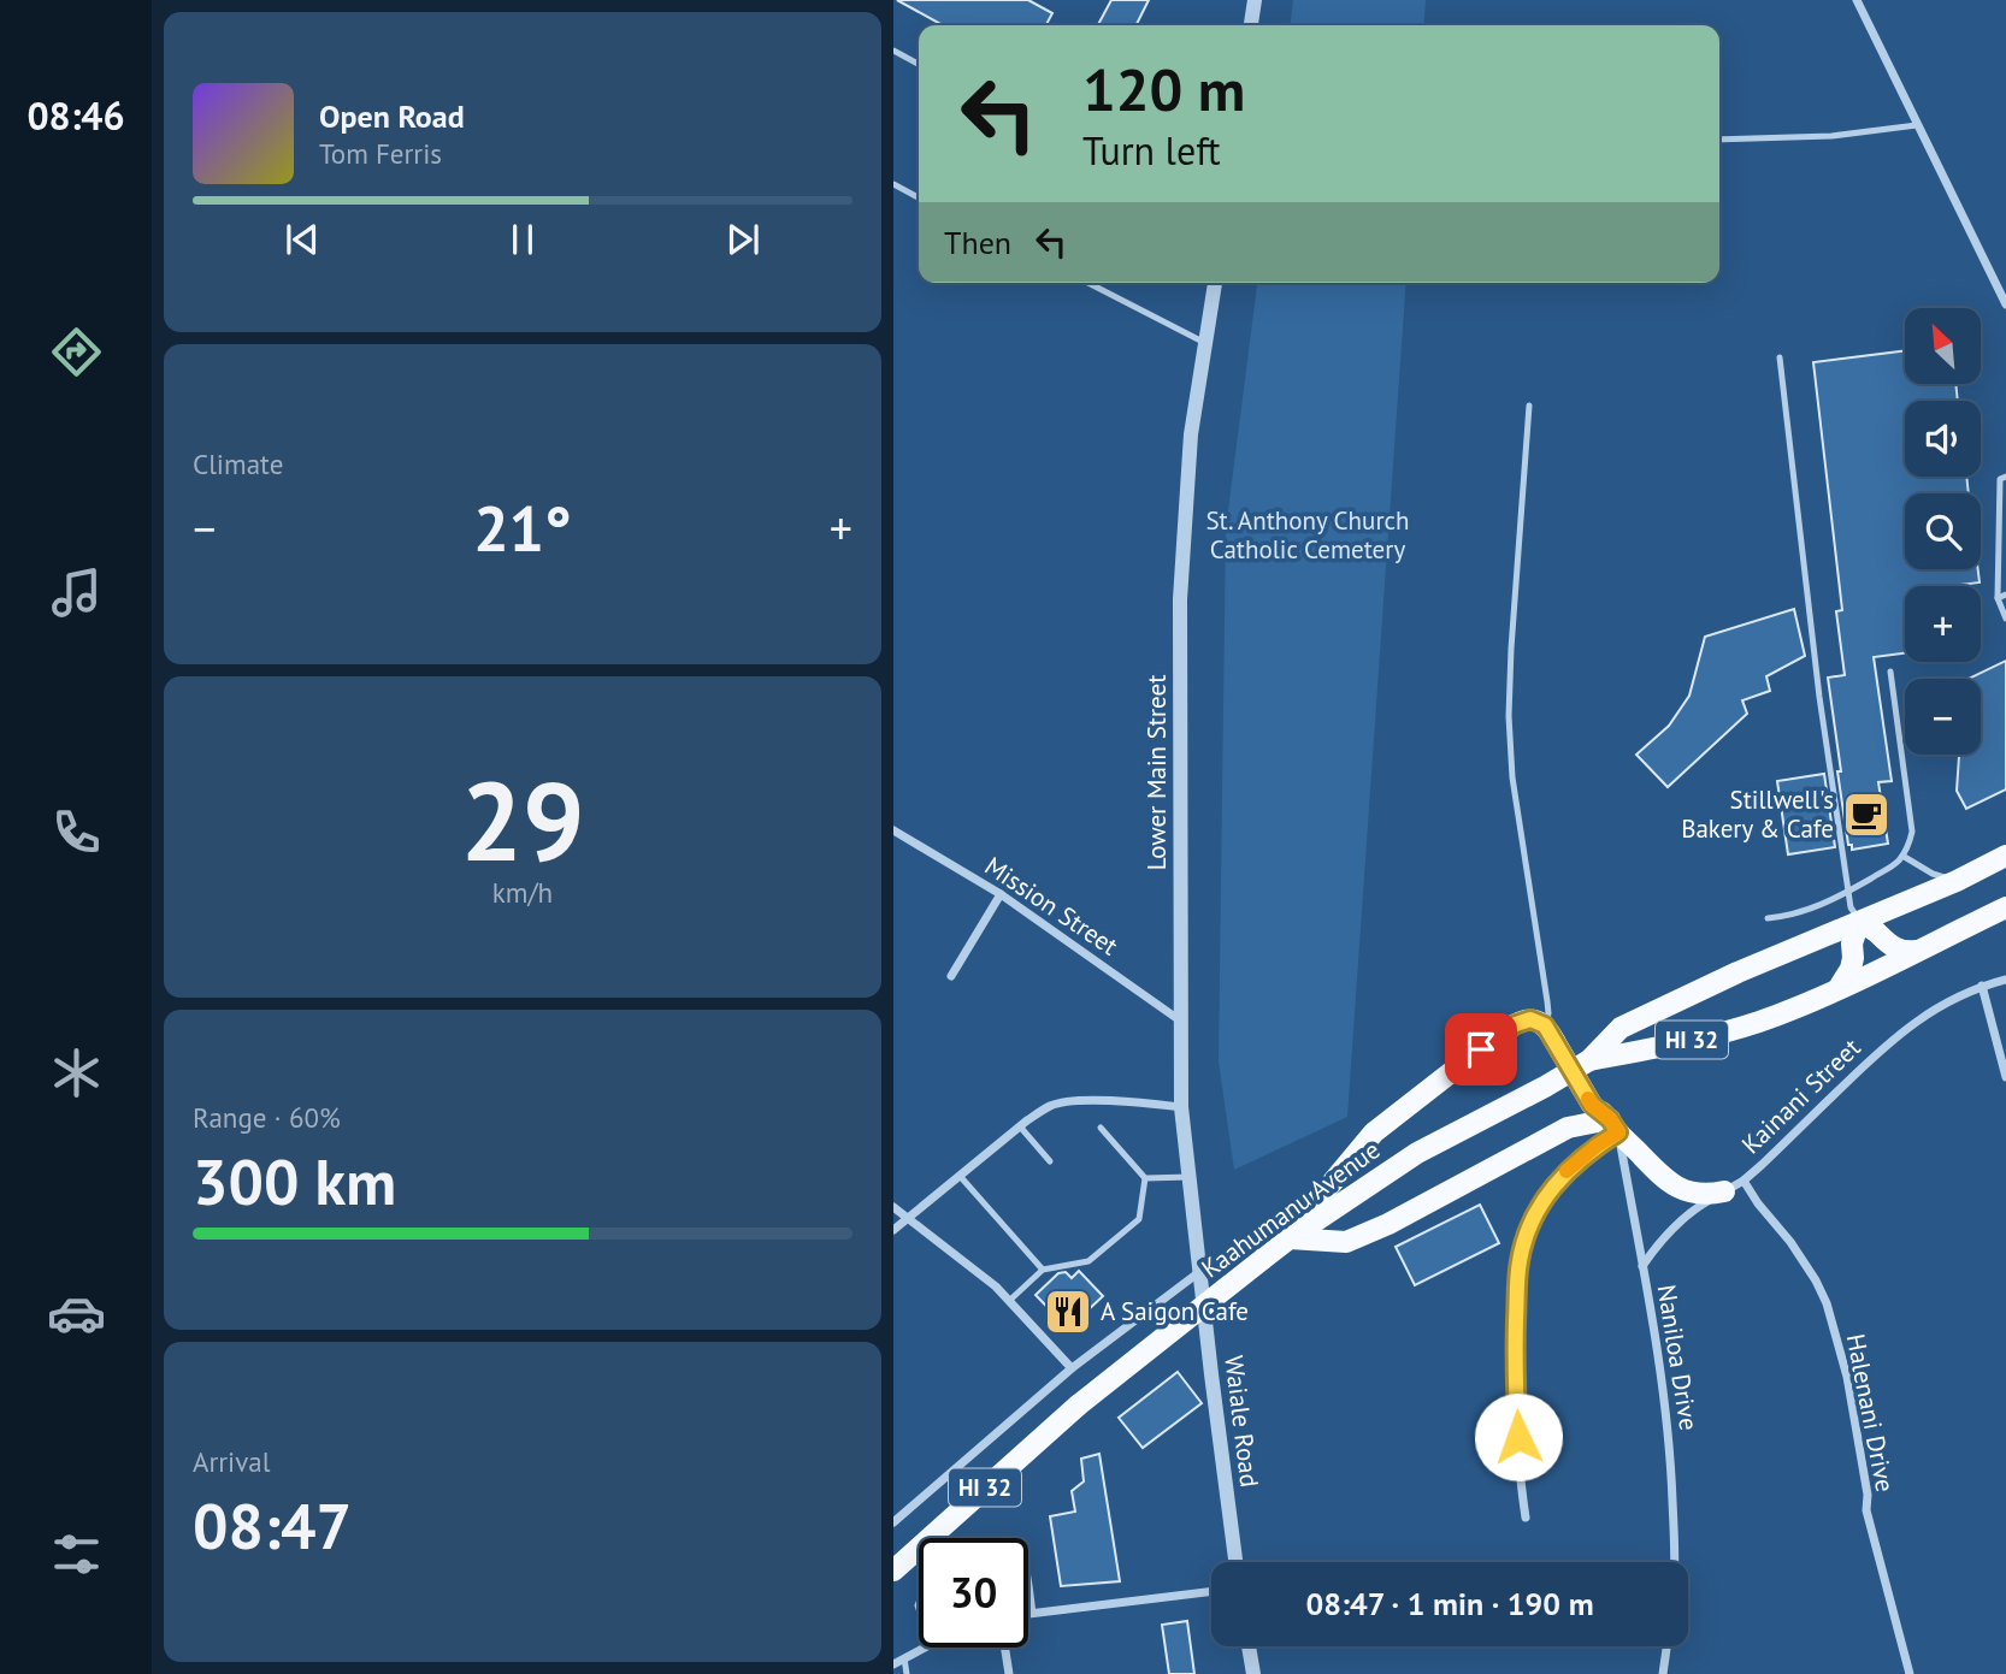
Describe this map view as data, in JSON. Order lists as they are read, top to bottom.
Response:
{
  "streets": {
    "main road": ["HI 32", "Kaahumanu Avenue"],
    "street": [
      "Lower Main Street",
      "Mission Street",
      "Kainani Street",
      "Naniloa Drive",
      "Halenani Drive",
      "Waiale Road"
    ]
  },
  "crossings": [
    ["Lower Main Street", "Mission Street"],
    ["Lower Main Street", "Waiale Road"],
    ["Kainani Street", "Naniloa Drive"],
    ["Kainani Street", "Halenani Drive"]
  ],
  "parks": ["St. Anthony Church Catholic Cemetery"],
  "places": {
    "cafe": ["Stillwell's Bakery & Cafe"],
    "restaurant": ["A Saigon Cafe"]
  },
  "north": "top left",
  "page": {
    "tabs": "08:46",
    "turn": ["120 m", "Turn left"],
    "song": ["Open Road", "Tom Ferris"],
    "then": "Then",
    "map_buttons": ["+", "−"],
    "tile": [
      "Climate",
      ["29", "km/h"],
      ["Range · 60%", "300 km"],
      ["Arrival", "08:47"]
    ],
    "heat": ["−", "21°", "+"],
    "limit": "30",
    "trip": "08:47 · 1 min · 190 m"
  }
}
